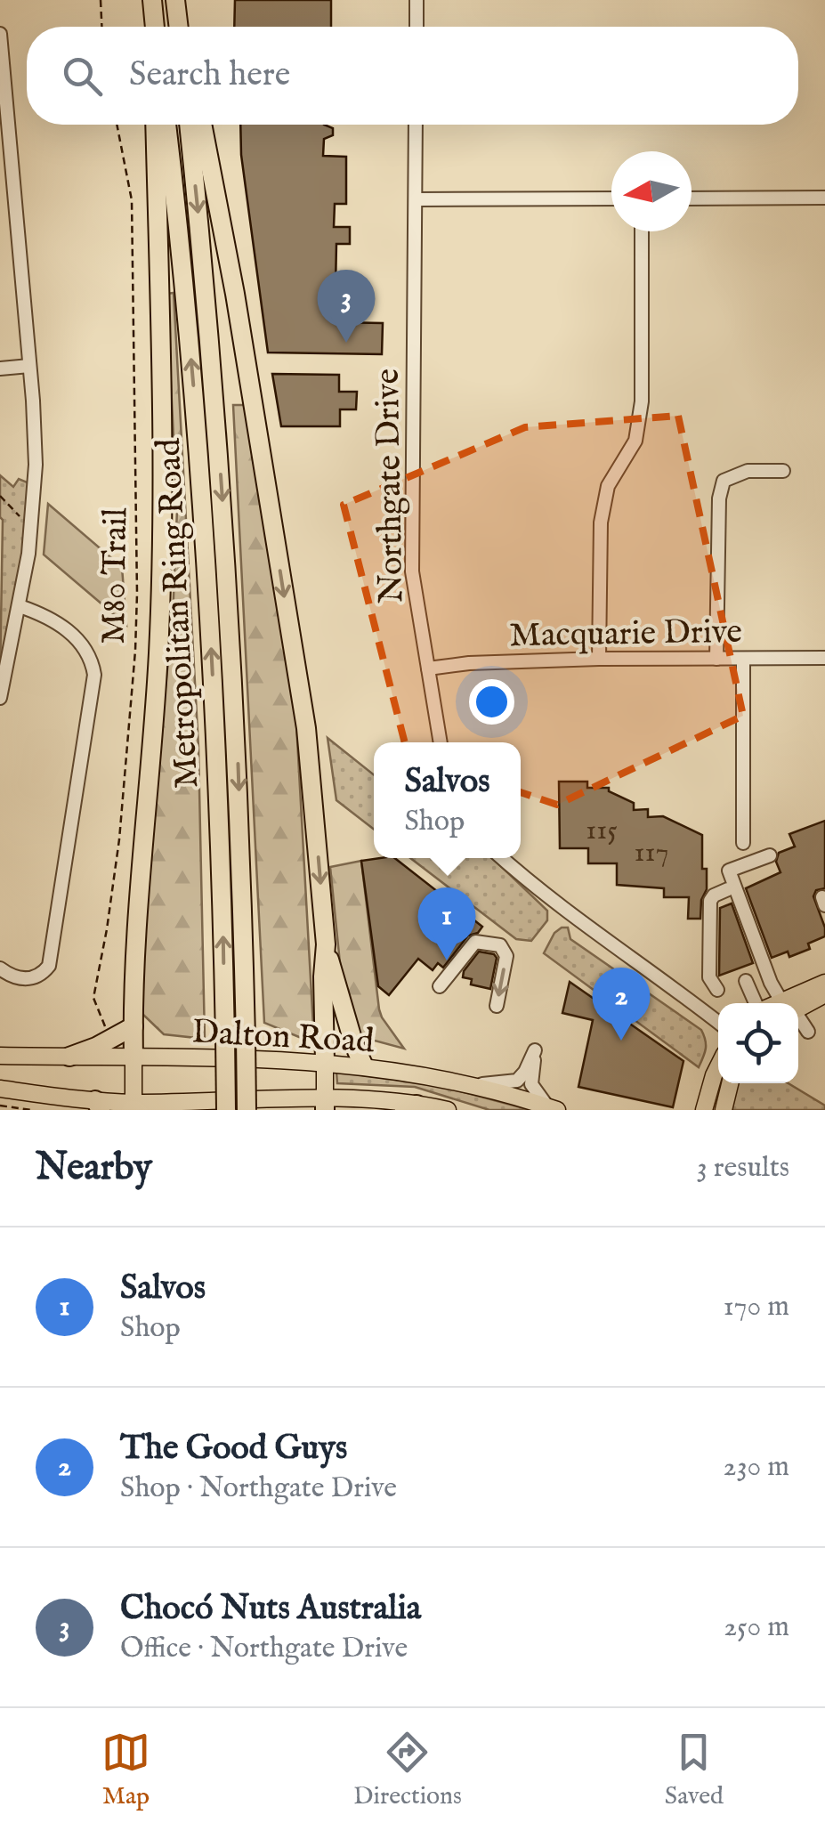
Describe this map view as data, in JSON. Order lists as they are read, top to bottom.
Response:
{
  "streets": {
    "highway": ["Metropolitan Ring Road"],
    "main road": ["Dalton Road"],
    "street": ["Northgate Drive", "Macquarie Drive"],
    "path": ["M80 Trail"]
  },
  "crossings": [
    ["Northgate Drive", "Macquarie Drive"]
  ],
  "house_numbers": ["115", "117"],
  "north": "left",
  "page": {
    "search": "Search here",
    "pins": ["3", "1", "2"],
    "popup": ["Salvos", "Shop"],
    "heading": ["Nearby", "3 results"],
    "list": [
      {
        "mark": "1",
        "name": "Salvos",
        "note": "Shop",
        "value": "170 m"
      },
      {
        "mark": "2",
        "name": "The Good Guys",
        "note": "Shop · Northgate Drive",
        "value": "230 m"
      },
      {
        "mark": "3",
        "name": "Chocó Nuts Australia",
        "note": "Office · Northgate Drive",
        "value": "250 m"
      }
    ],
    "nav": ["Map", "Directions", "Saved"]
  }
}
